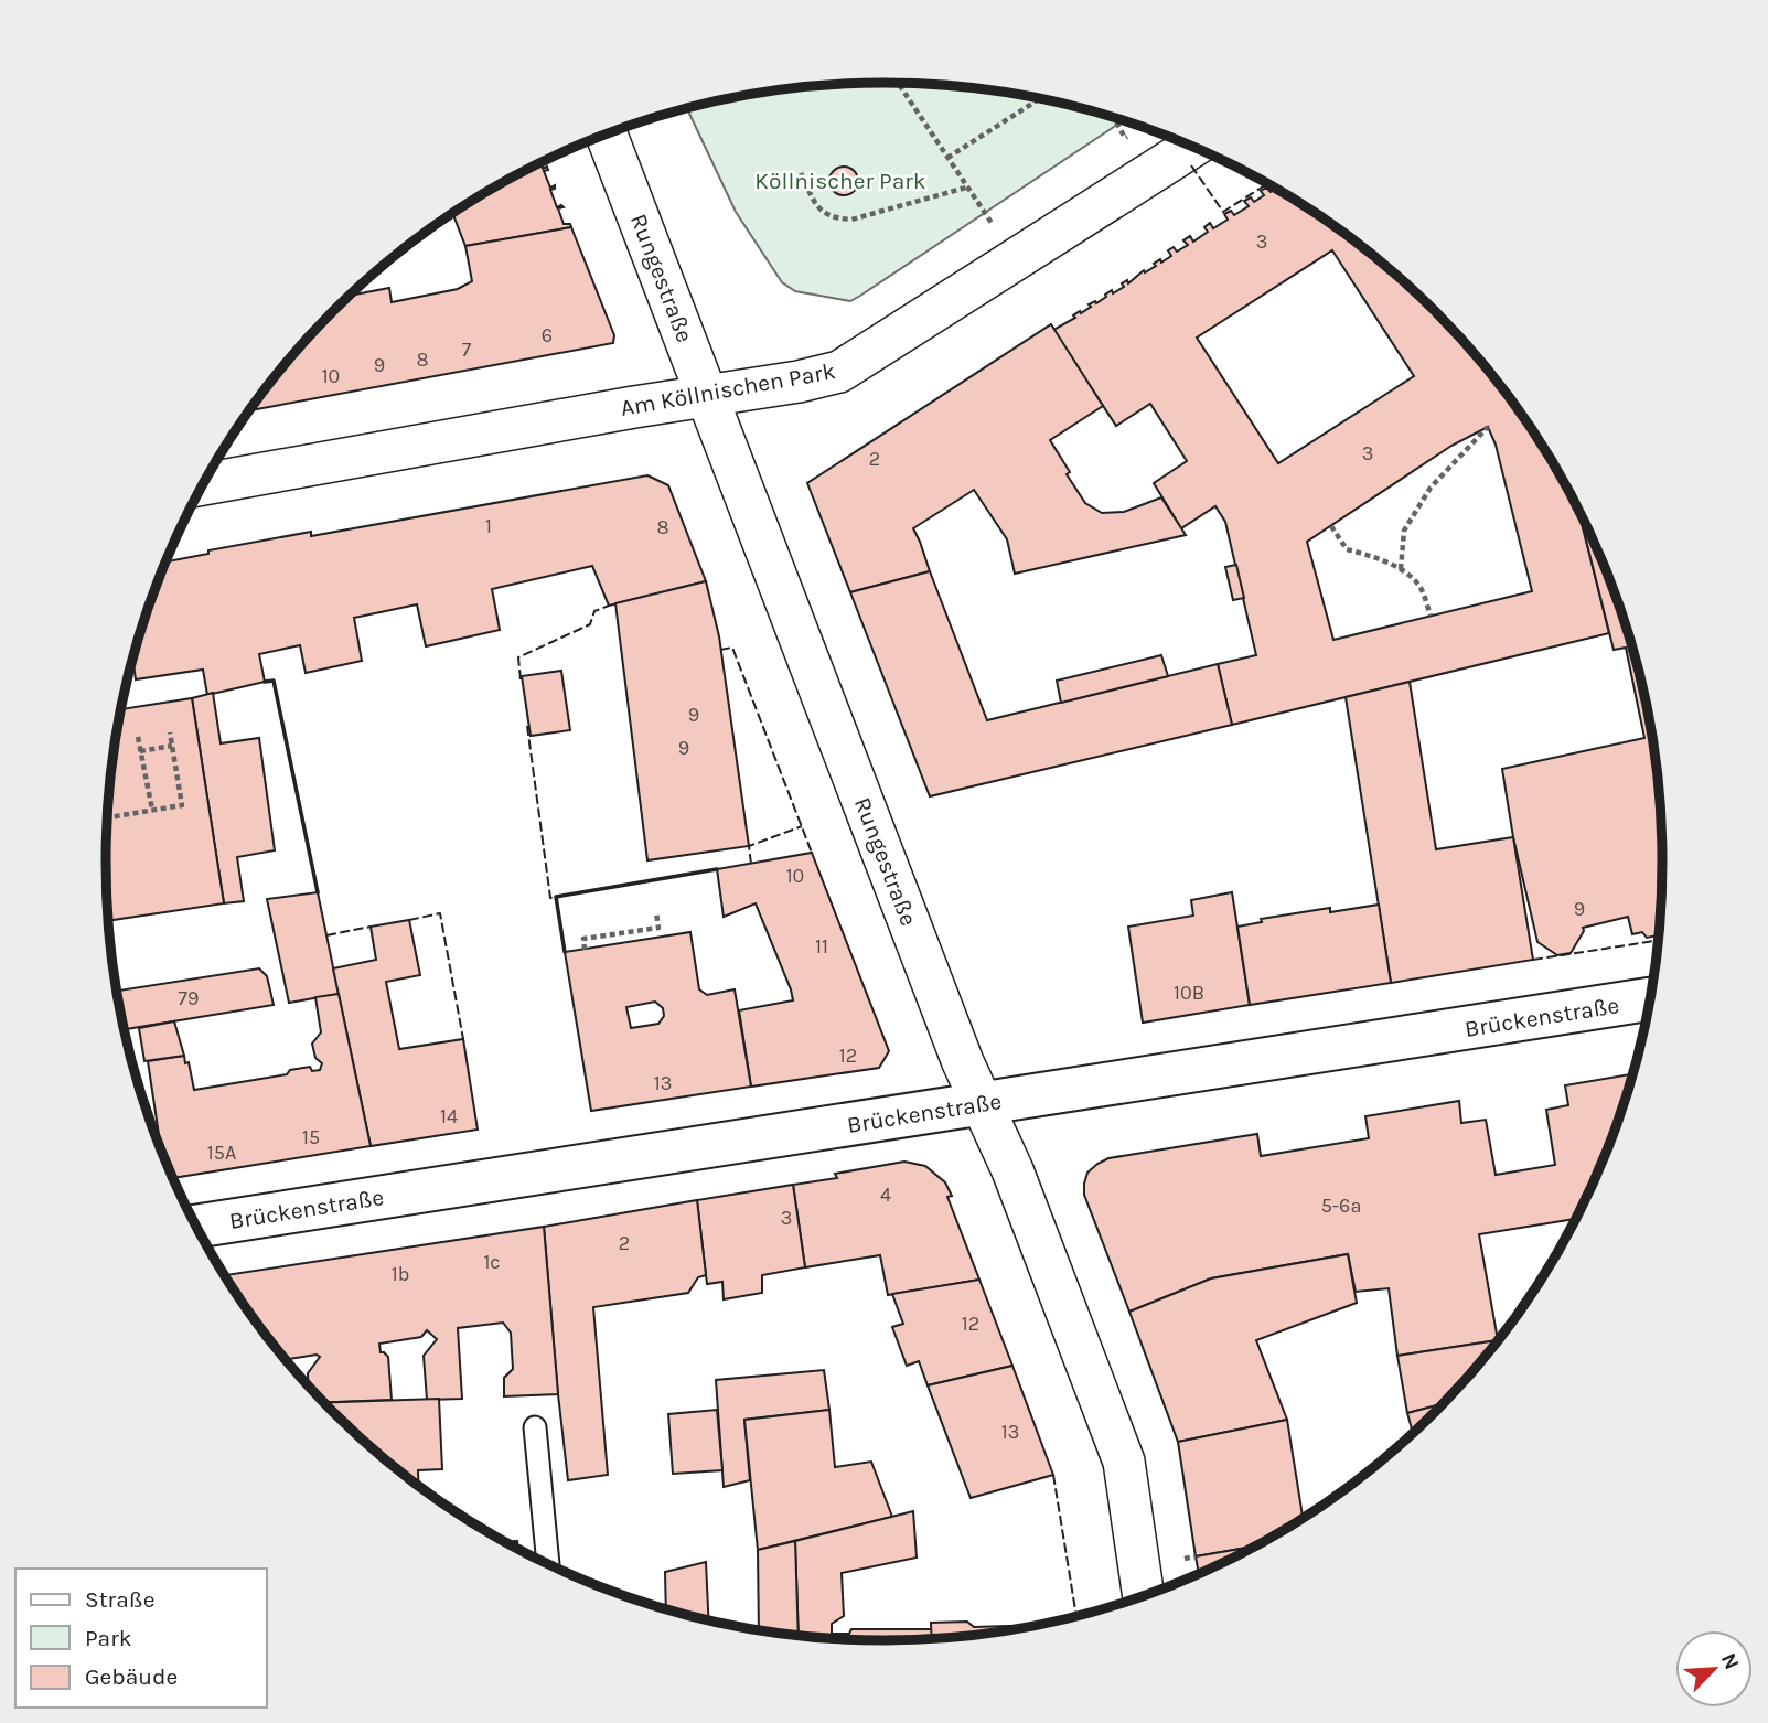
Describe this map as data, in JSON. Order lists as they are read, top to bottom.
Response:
{
  "streets": {
    "main road": ["Brückenstraße"],
    "street": ["Rungestraße", "Am Köllnischen Park"]
  },
  "crossings": [
    ["Rungestraße", "Am Köllnischen Park"],
    ["Rungestraße", "Brückenstraße"]
  ],
  "parks": ["Köllnischer Park"],
  "house_numbers": [
    "3",
    "6",
    "7",
    "8",
    "9",
    "10",
    "3",
    "2",
    "1",
    "8",
    "9",
    "9",
    "10",
    "9",
    "11",
    "10B",
    "79",
    "12",
    "13",
    "14",
    "15",
    "15A",
    "4",
    "5-6a",
    "3",
    "2",
    "1c",
    "1b",
    "12",
    "13"
  ],
  "legend": ["Straße", "Park", "Gebäude"],
  "north": "top right"
}
